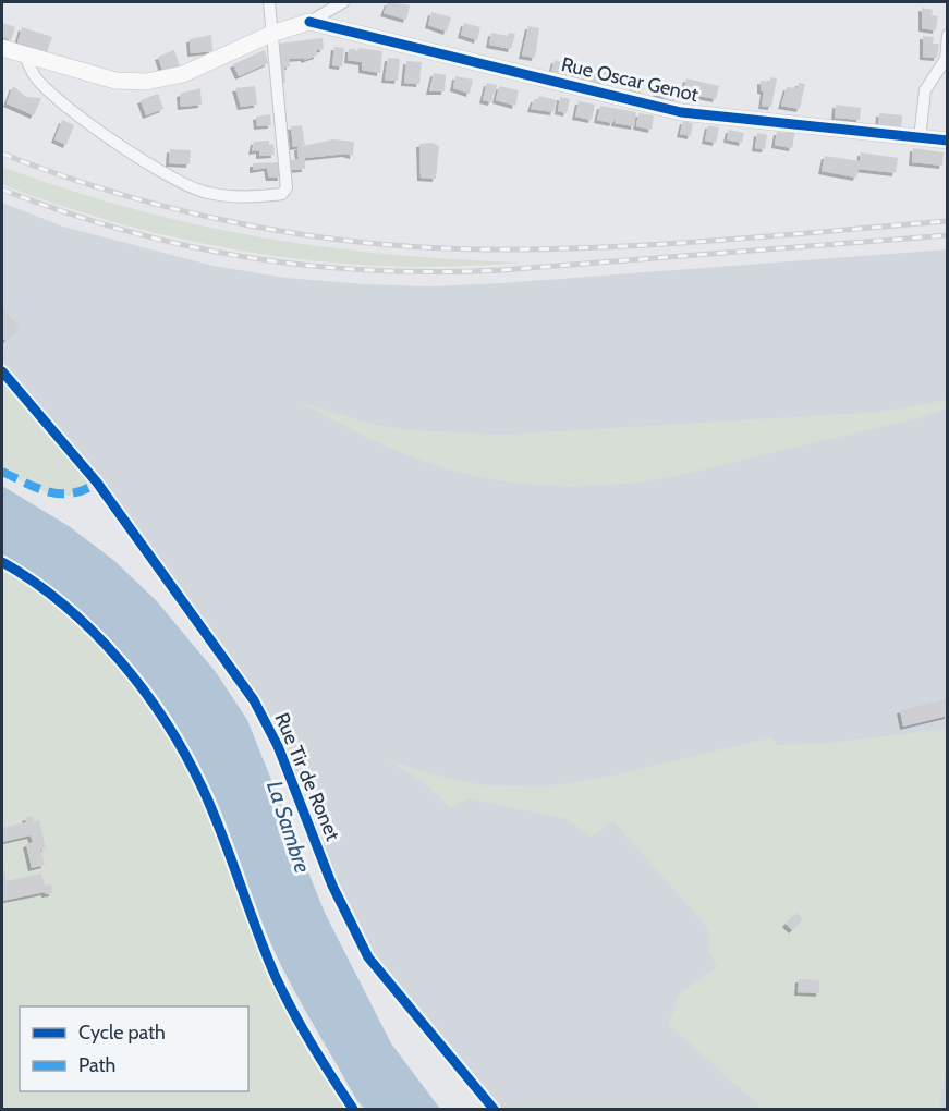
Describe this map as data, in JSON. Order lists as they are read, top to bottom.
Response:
{
  "streets": {
    "street": ["Rue Oscar Genot", "Rue Tir de Ronet"]
  },
  "water": ["La Sambre"],
  "legend": ["Cycle path", "Path"]
}
